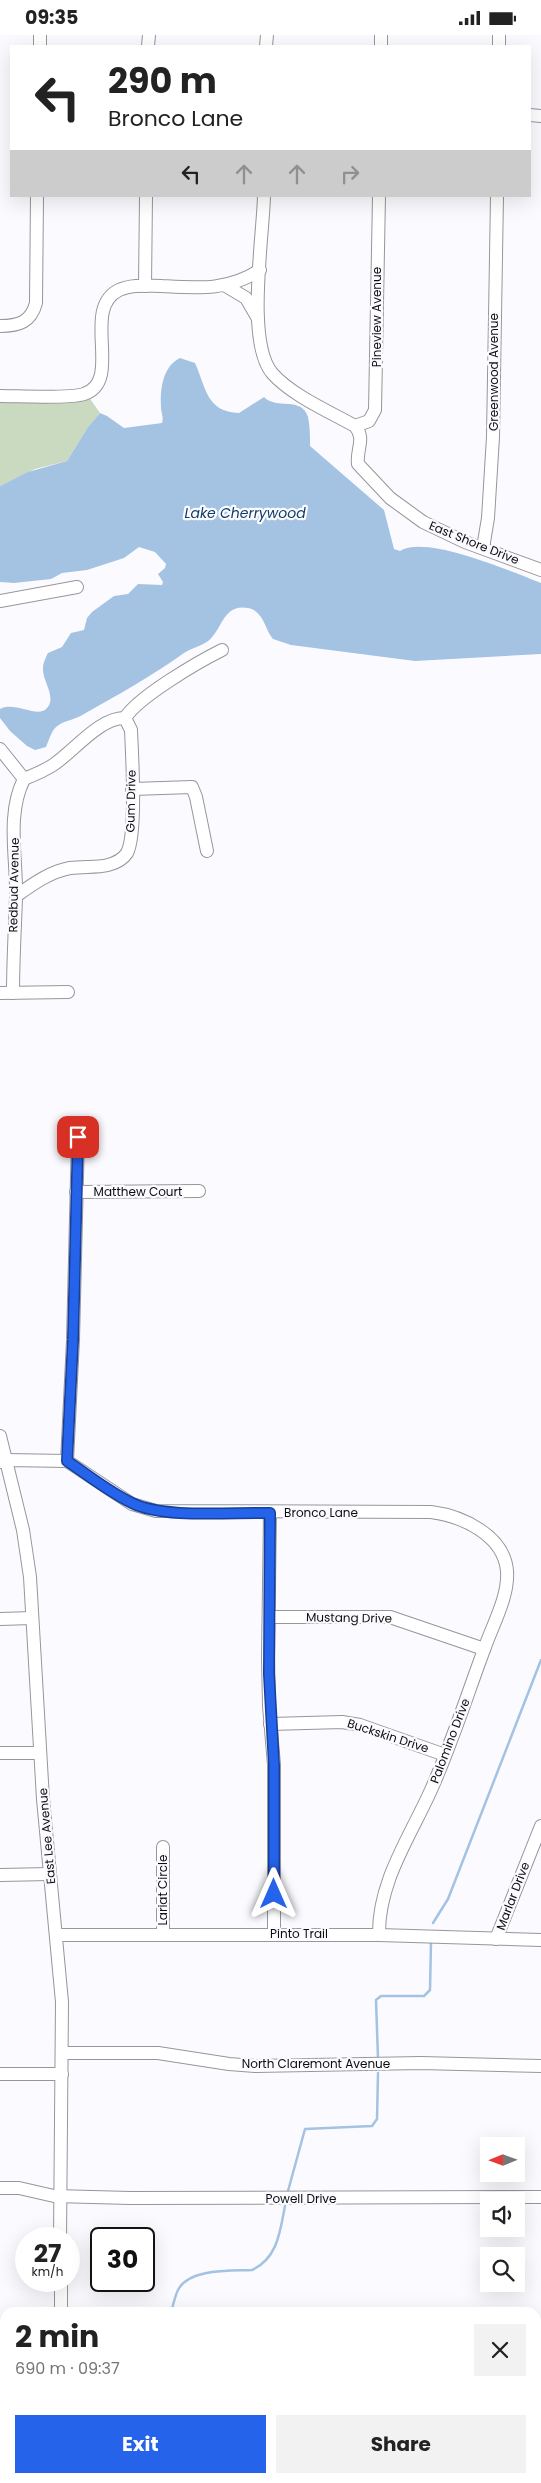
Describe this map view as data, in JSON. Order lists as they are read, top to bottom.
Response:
{
  "streets": {
    "street": [
      "Pineview Avenue",
      "Greenwood Avenue",
      "East Shore Drive",
      "Gum Drive",
      "Redbud Avenue",
      "Matthew Court",
      "Bronco Lane",
      "Mustang Drive",
      "Buckskin Drive",
      "Palomino Drive",
      "East Lee Avenue",
      "Lariat Circle",
      "Marlar Drive",
      "Pinto Trail",
      "North Claremont Avenue",
      "Powell Drive"
    ]
  },
  "crossings": [
    ["Pineview Avenue", "East Shore Drive"],
    ["Greenwood Avenue", "East Shore Drive"],
    ["Gum Drive", "Redbud Avenue"],
    ["Bronco Lane", "Palomino Drive"],
    ["Mustang Drive", "Palomino Drive"],
    ["Buckskin Drive", "Palomino Drive"],
    ["Palomino Drive", "Pinto Trail"],
    ["East Lee Avenue", "Pinto Trail"],
    ["East Lee Avenue", "North Claremont Avenue"],
    ["East Lee Avenue", "Powell Drive"],
    ["Lariat Circle", "Pinto Trail"],
    ["Marlar Drive", "Pinto Trail"]
  ],
  "water": ["Lake Cherrywood"],
  "north": "left",
  "page": {
    "status": "09:35",
    "turn": ["290 m", "Bronco Lane"],
    "speed": "27 km/h",
    "limit": "30",
    "heading": ["2 min", "690 m · 09:37"],
    "buttons": ["Exit", "Share"]
  }
}
